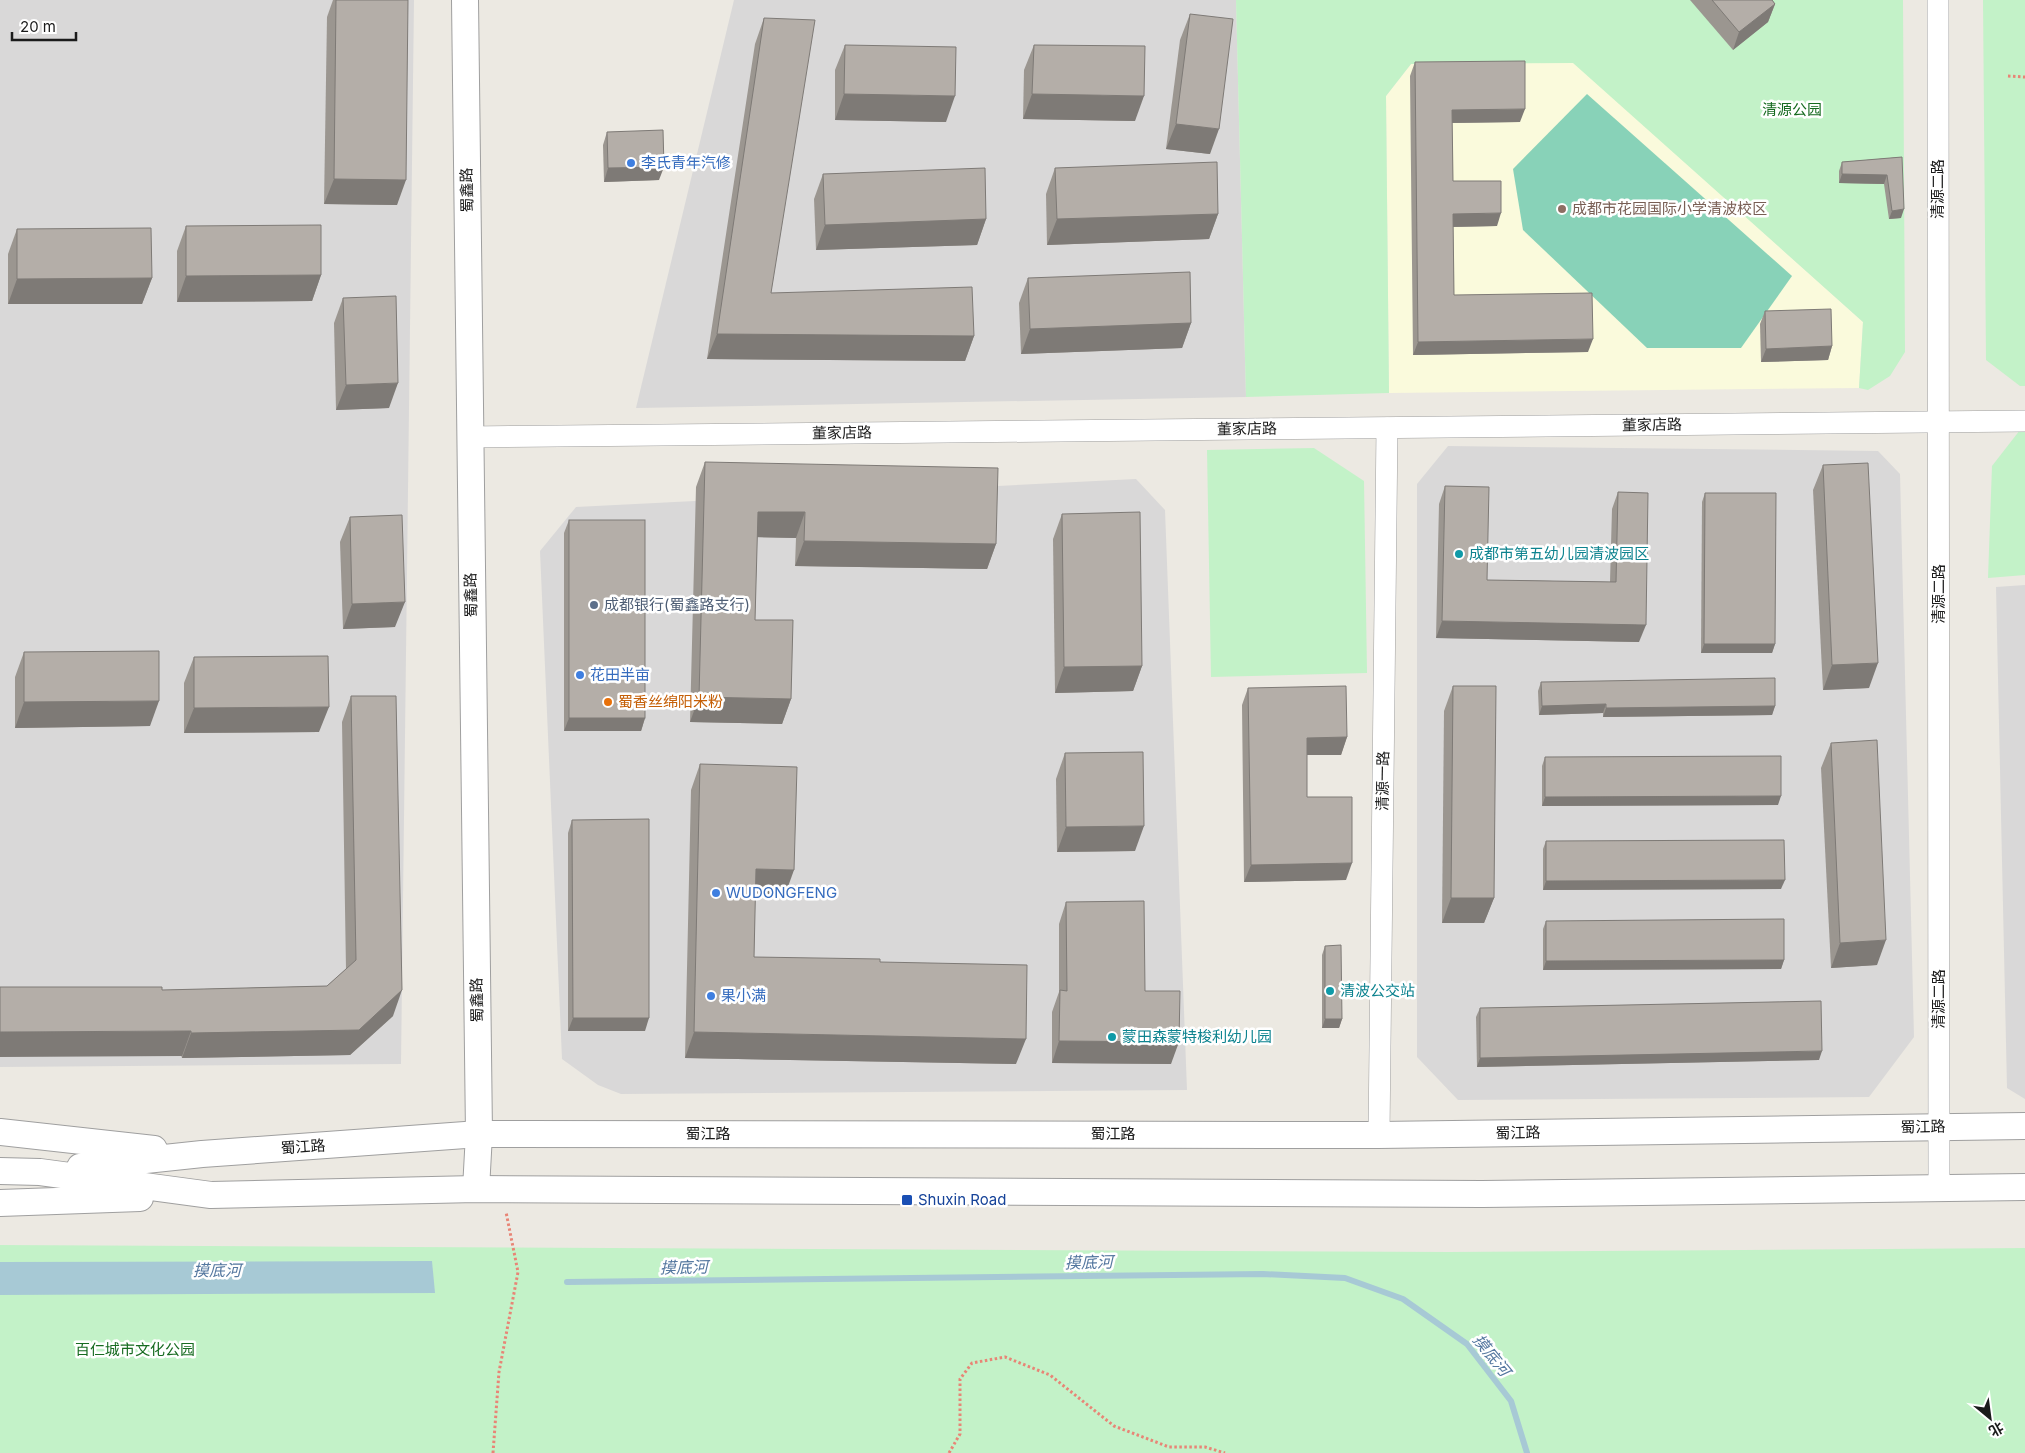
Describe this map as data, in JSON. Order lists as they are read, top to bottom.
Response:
{
  "streets": {
    "street": [
      "清源二路",
      "蜀鑫路",
      "董家店路",
      "清源一路",
      "蜀江路"
    ]
  },
  "crossings": [
    ["清源二路", "董家店路"],
    ["清源二路", "蜀江路"],
    ["蜀鑫路", "董家店路"],
    ["蜀鑫路", "蜀江路"],
    ["董家店路", "清源一路"],
    ["清源一路", "蜀江路"]
  ],
  "water": ["摸底河"],
  "parks": ["清源公园", "百仁城市文化公园"],
  "places": {
    "other": [
      "李氏青年汽修",
      "成都市花园国际小学清波校区",
      "成都市第五幼儿园清波园区",
      "成都银行(蜀鑫路支行)",
      "花田半亩",
      "蜀香丝绵阳米粉",
      "WUDONGFENG",
      "清波公交站",
      "果小满",
      "蒙田森蒙特梭利幼儿园"
    ],
    "transit": ["Shuxin Road"]
  },
  "scale_bar": "20 m",
  "north": "bottom right"
}
